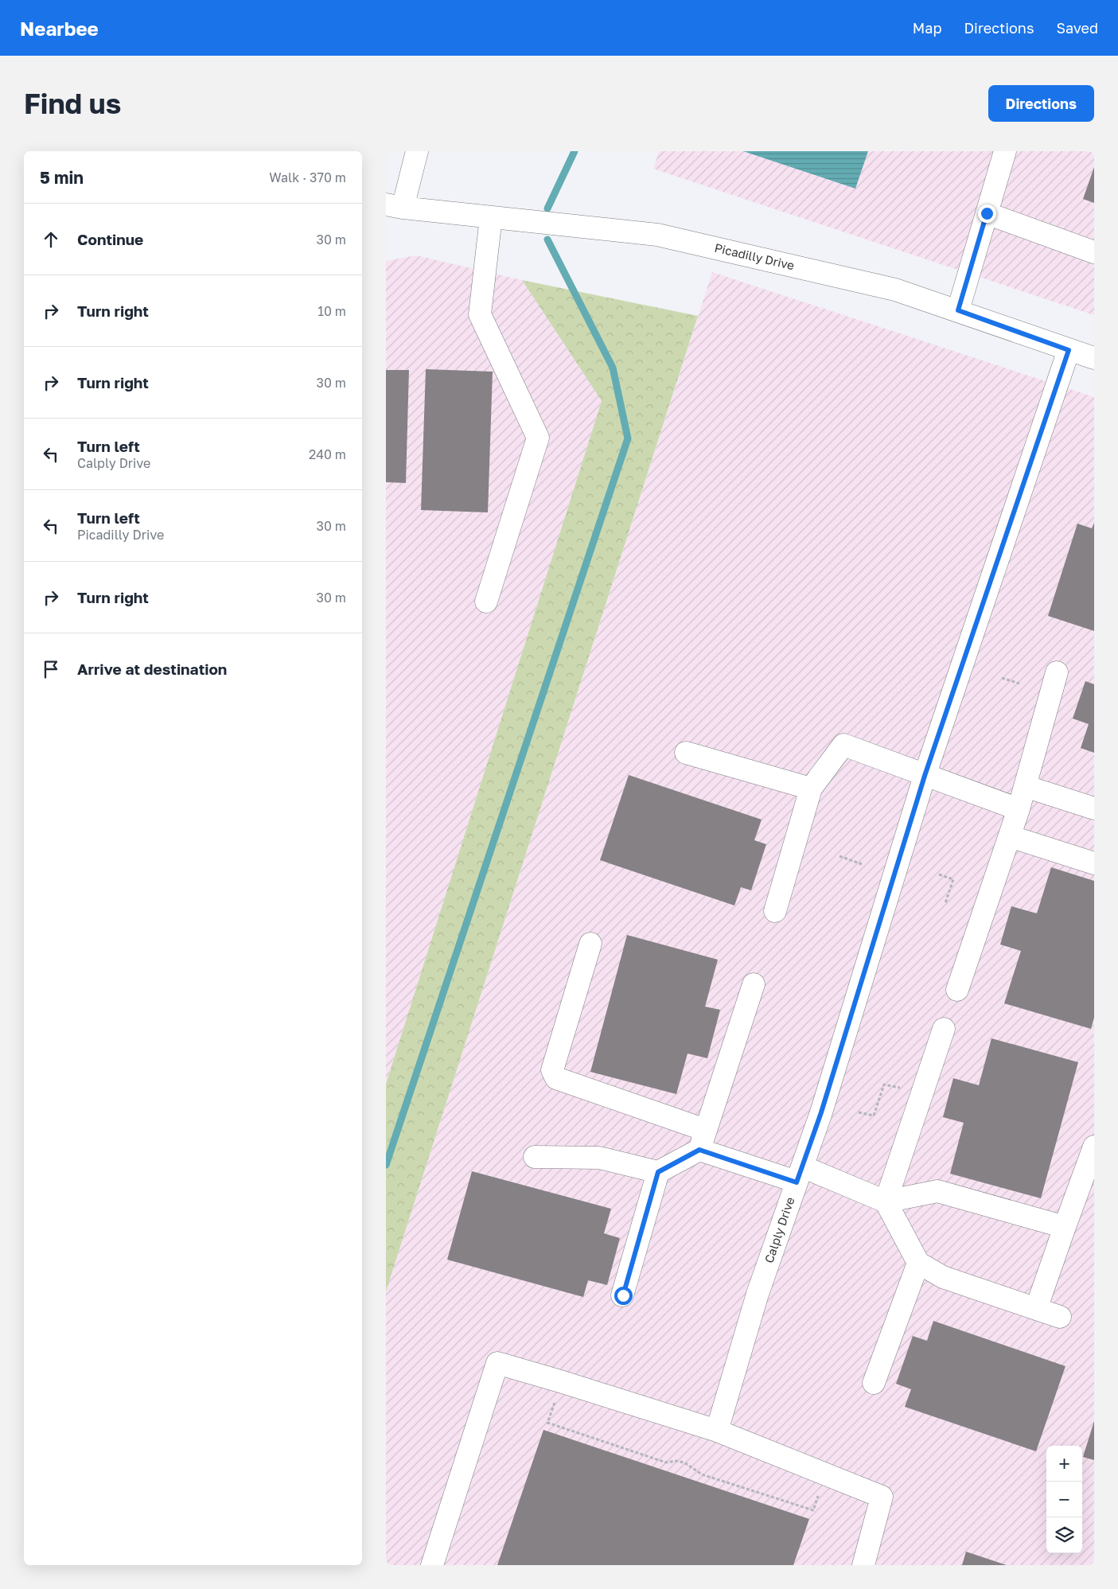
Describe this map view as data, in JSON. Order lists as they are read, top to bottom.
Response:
{
  "streets": {
    "street": ["Picadilly Drive", "Calply Drive"]
  },
  "crossings": [
    ["Picadilly Drive", "Calply Drive"]
  ],
  "page": {
    "header": "Nearbee",
    "nav": ["Map", "Directions", "Saved"],
    "buttons": "Directions",
    "title": "Find us",
    "heading": ["5 min", "Walk · 370 m"],
    "list": [
      ["Continue", "30 m"],
      ["Turn right", "10 m"],
      ["Turn right", "30 m"],
      ["Turn left", "Calply Drive", "240 m"],
      ["Turn left", "Picadilly Drive", "30 m"],
      ["Turn right", "30 m"],
      "Arrive at destination"
    ],
    "map_buttons": ["+", "−"]
  }
}
